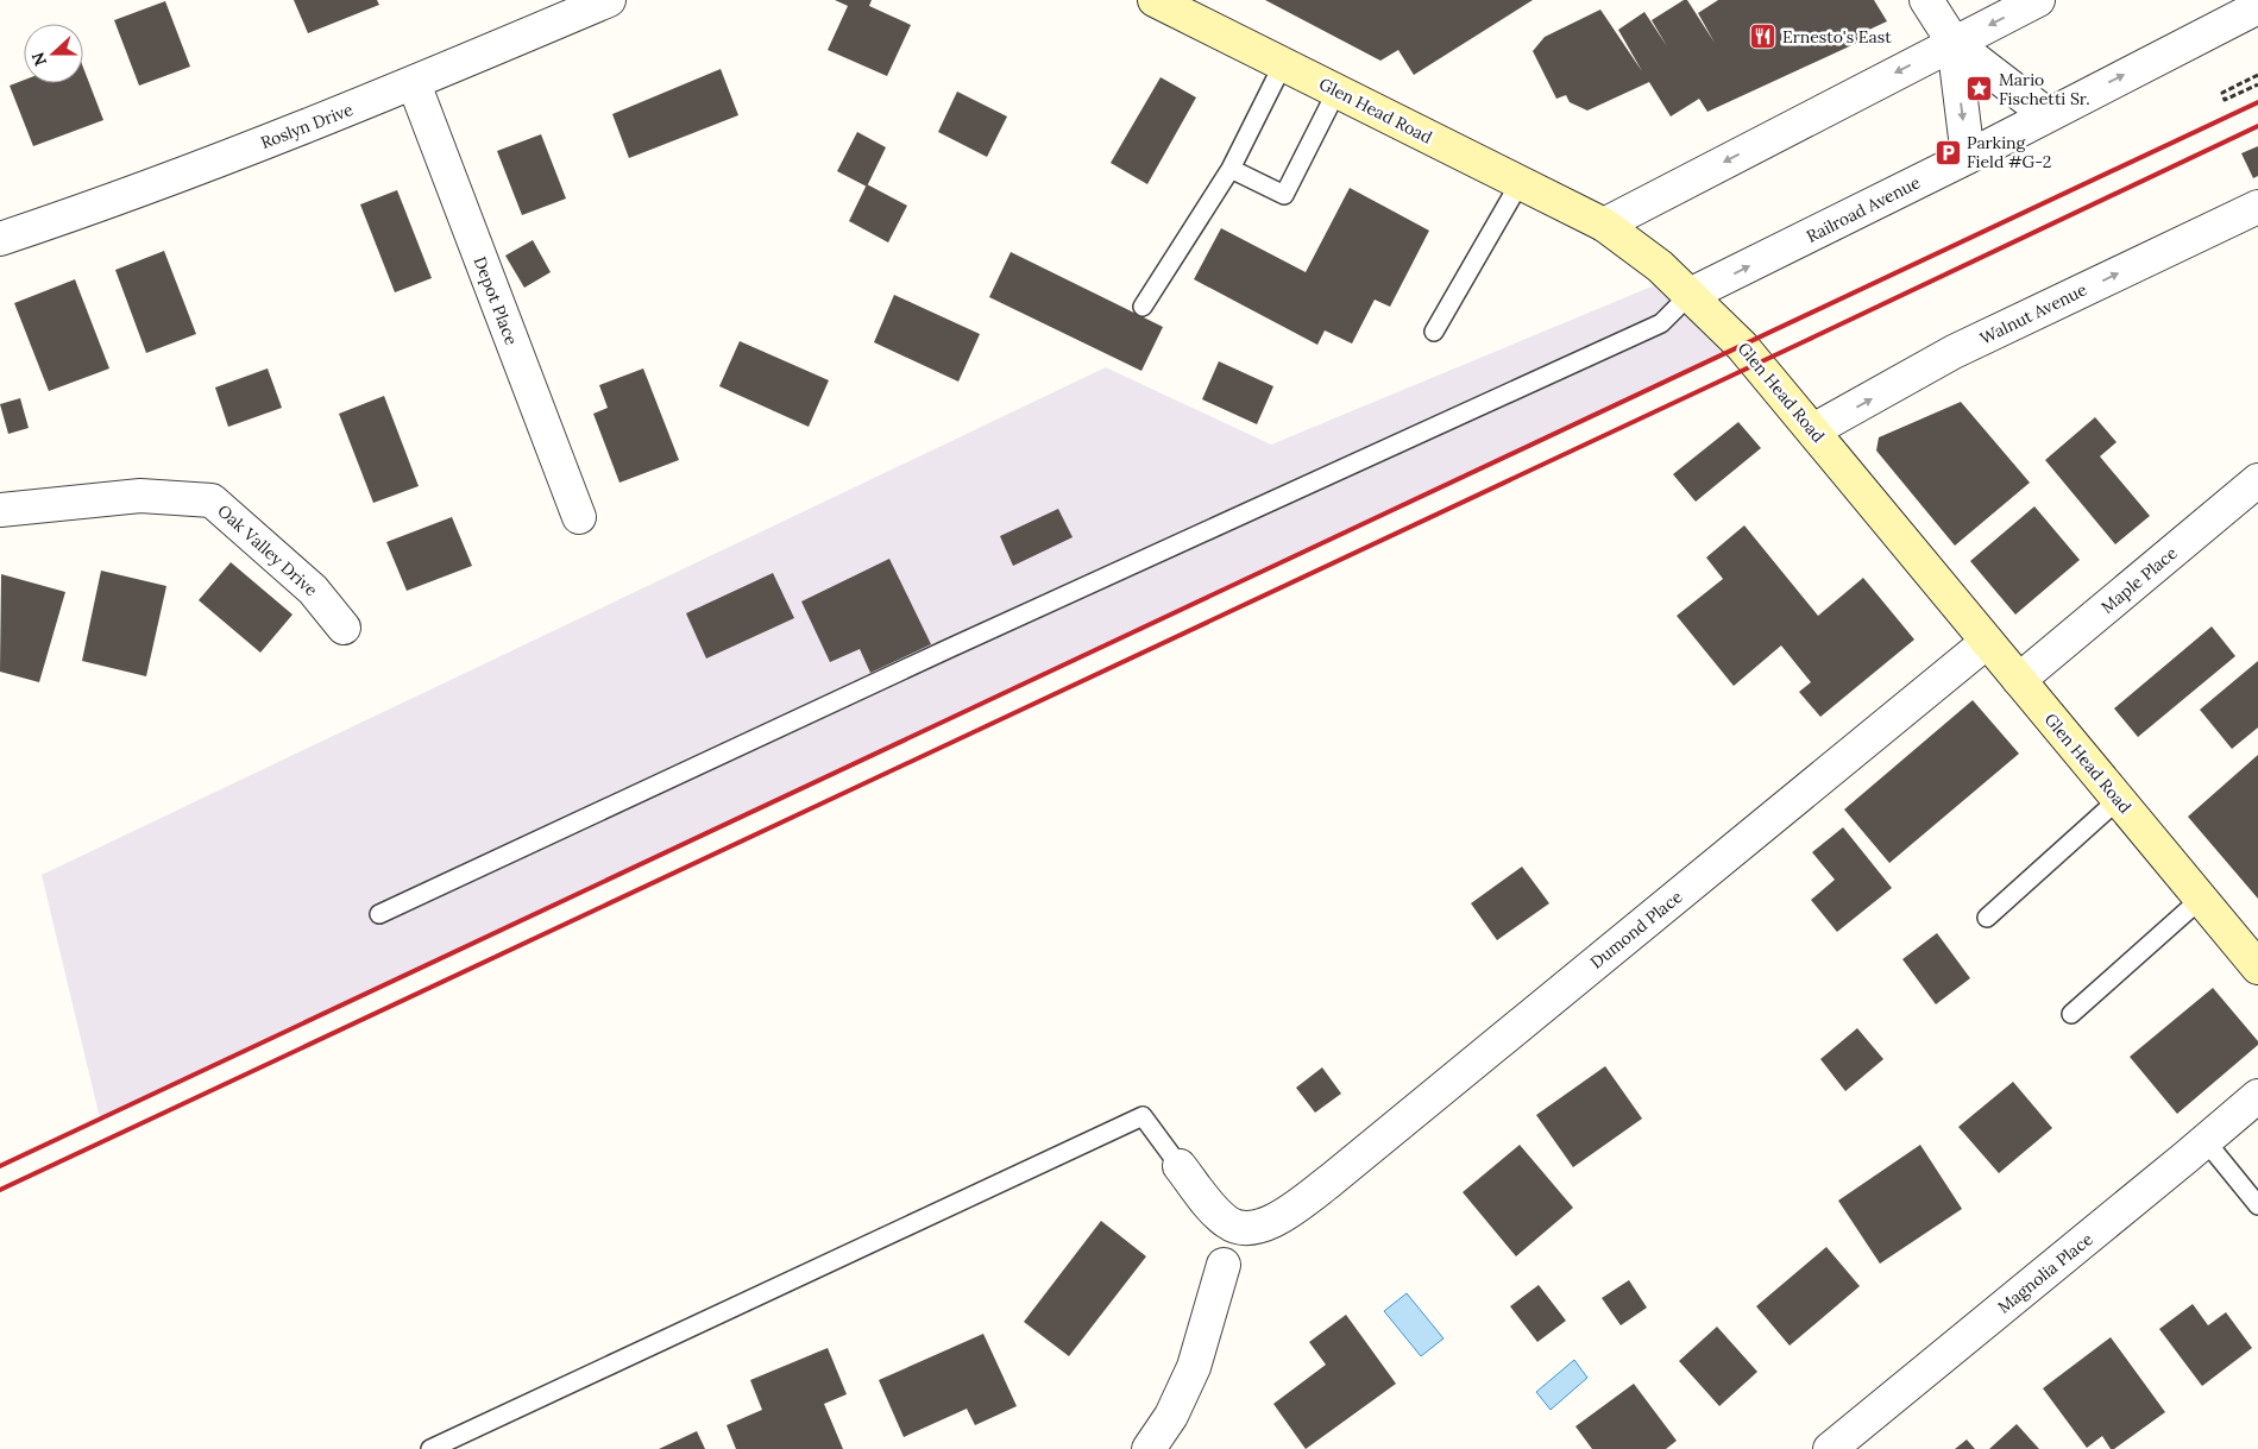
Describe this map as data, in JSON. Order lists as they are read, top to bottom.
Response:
{
  "streets": {
    "main road": ["Glen Head Road"],
    "street": [
      "Roslyn Drive",
      "Railroad Avenue",
      "Depot Place",
      "Walnut Avenue",
      "Oak Valley Drive",
      "Maple Place",
      "Dumond Place",
      "Magnolia Place"
    ]
  },
  "crossings": [
    ["Glen Head Road", "Railroad Avenue"],
    ["Glen Head Road", "Walnut Avenue"],
    ["Glen Head Road", "Maple Place"],
    ["Glen Head Road", "Dumond Place"],
    ["Roslyn Drive", "Depot Place"]
  ],
  "places": {
    "restaurant": ["Ernesto's East"],
    "place": ["Mario Fischetti Sr."],
    "parking": ["Parking Field #G-2"]
  },
  "north": "left"
}
